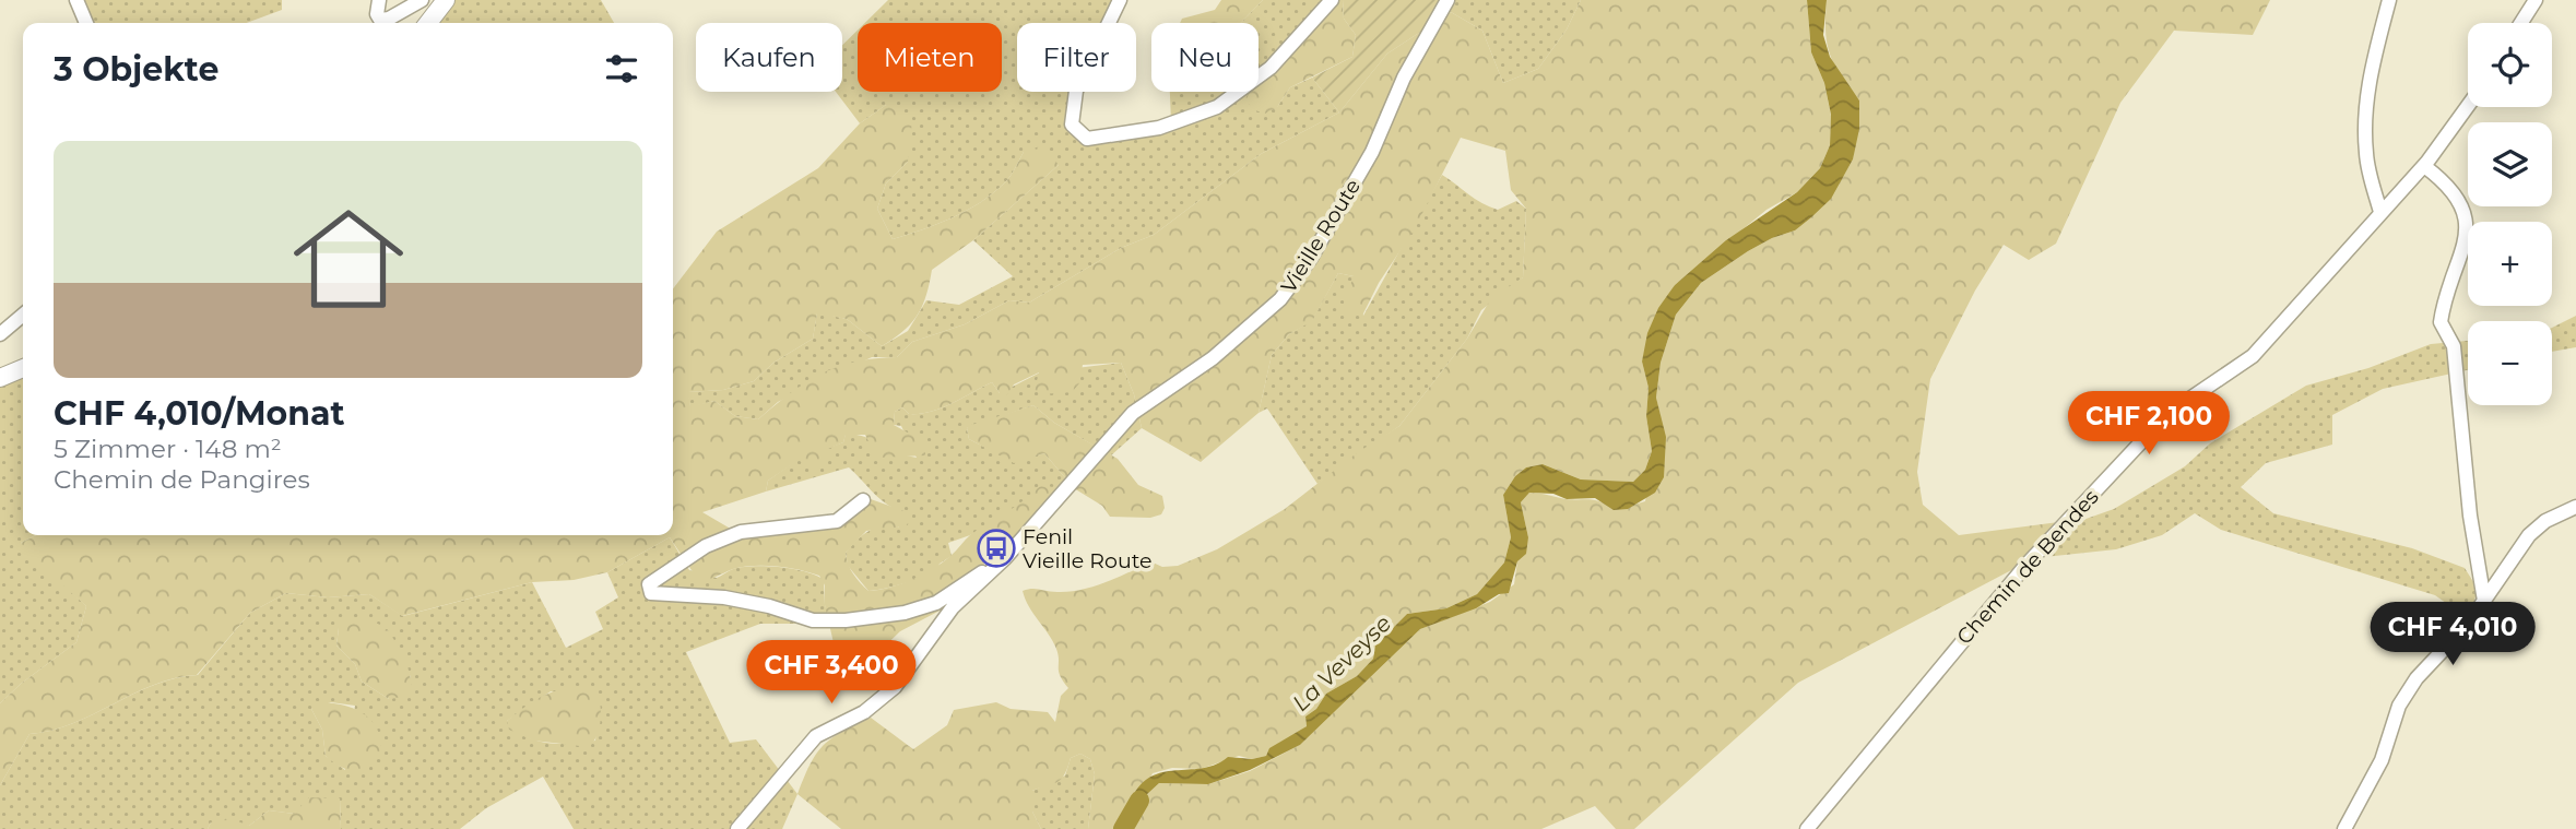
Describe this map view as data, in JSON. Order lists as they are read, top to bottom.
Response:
{
  "streets": {
    "street": ["Vieille Route", "Chemin de Bendes"]
  },
  "water": ["La Veveyse"],
  "places": {
    "bus stop": ["Fenil Vieille Route"]
  },
  "page": {
    "map_buttons": ["+", "−"],
    "chip": [
      "Kaufen",
      "Mieten",
      "Filter",
      "Neu"
    ],
    "heading": "3 Objekte",
    "list": [
      {
        "name": "CHF 4,010/Monat",
        "note": "5 Zimmer · 148 m² · Chemin de Pangires"
      }
    ],
    "price": ["CHF 2,100", "CHF 4,010", "CHF 3,400"]
  }
}
